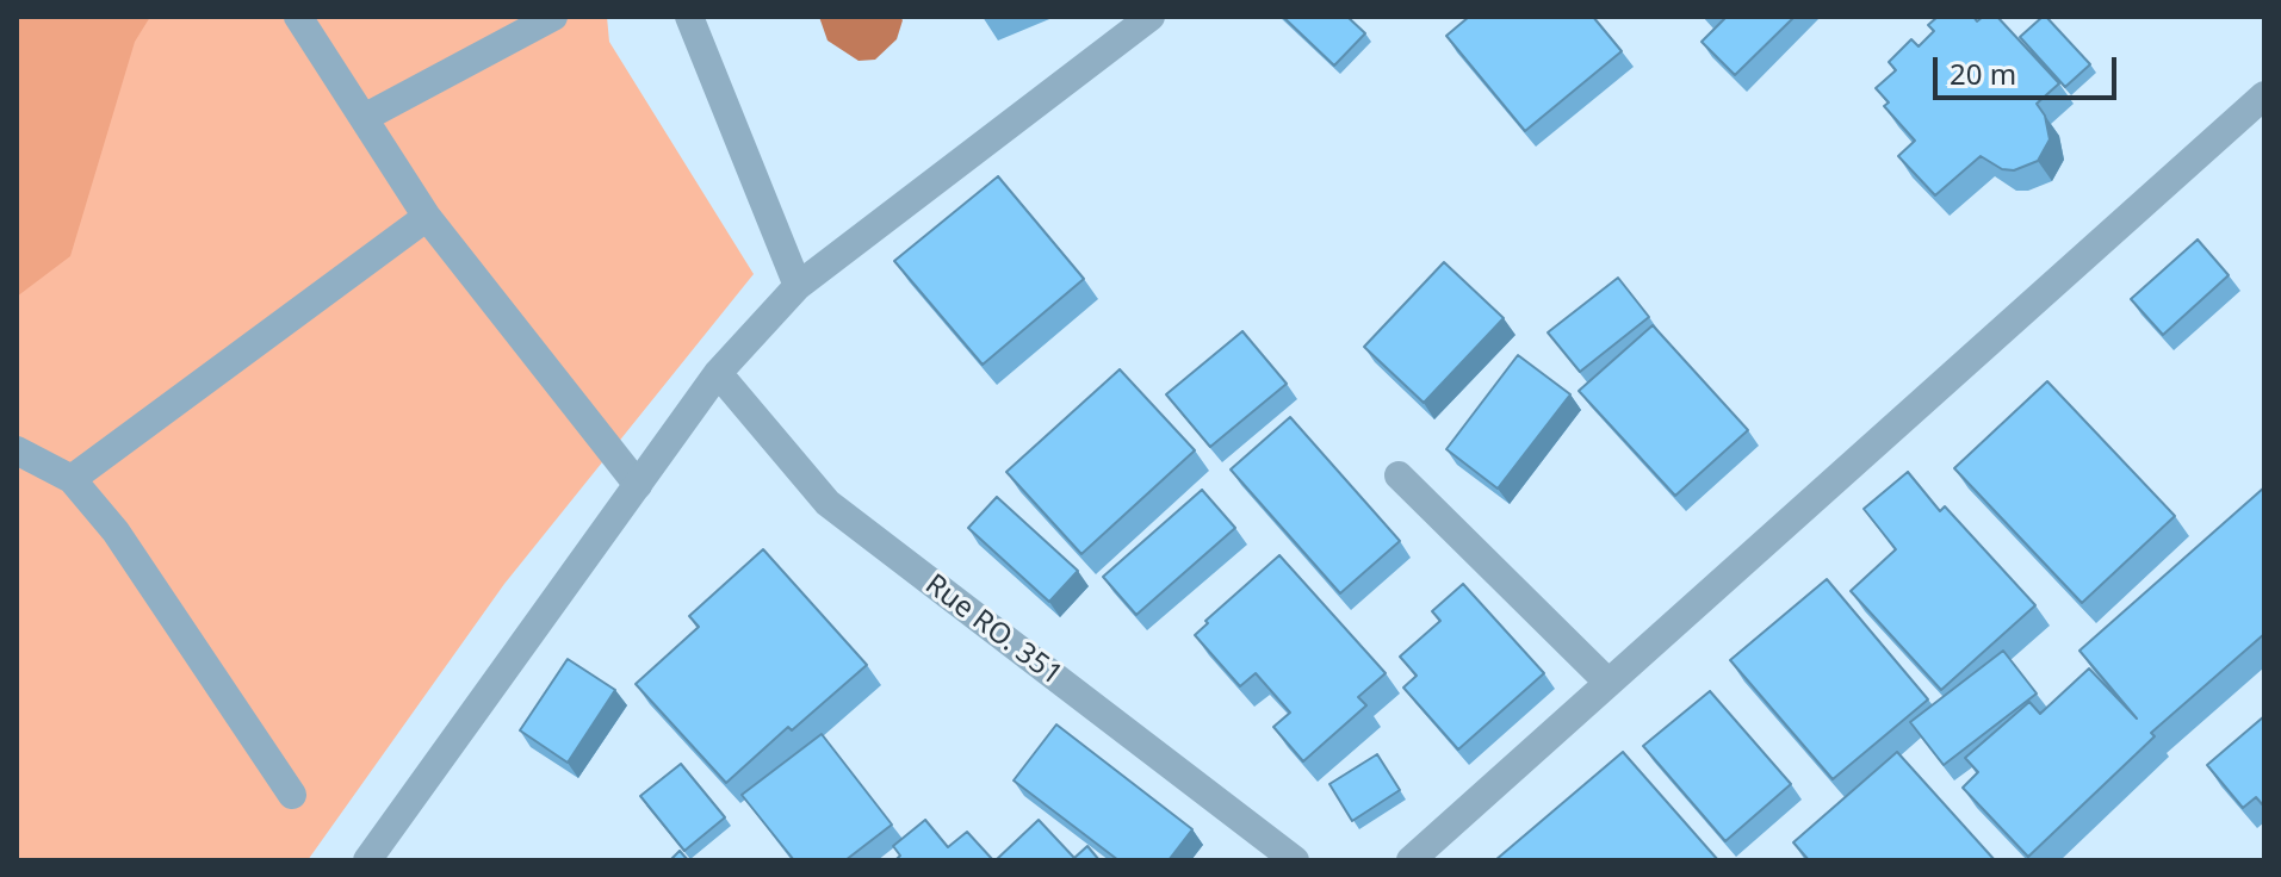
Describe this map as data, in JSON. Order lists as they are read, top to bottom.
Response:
{
  "streets": {
    "street": ["Rue RO. 351"]
  },
  "scale_bar": "20 m"
}
